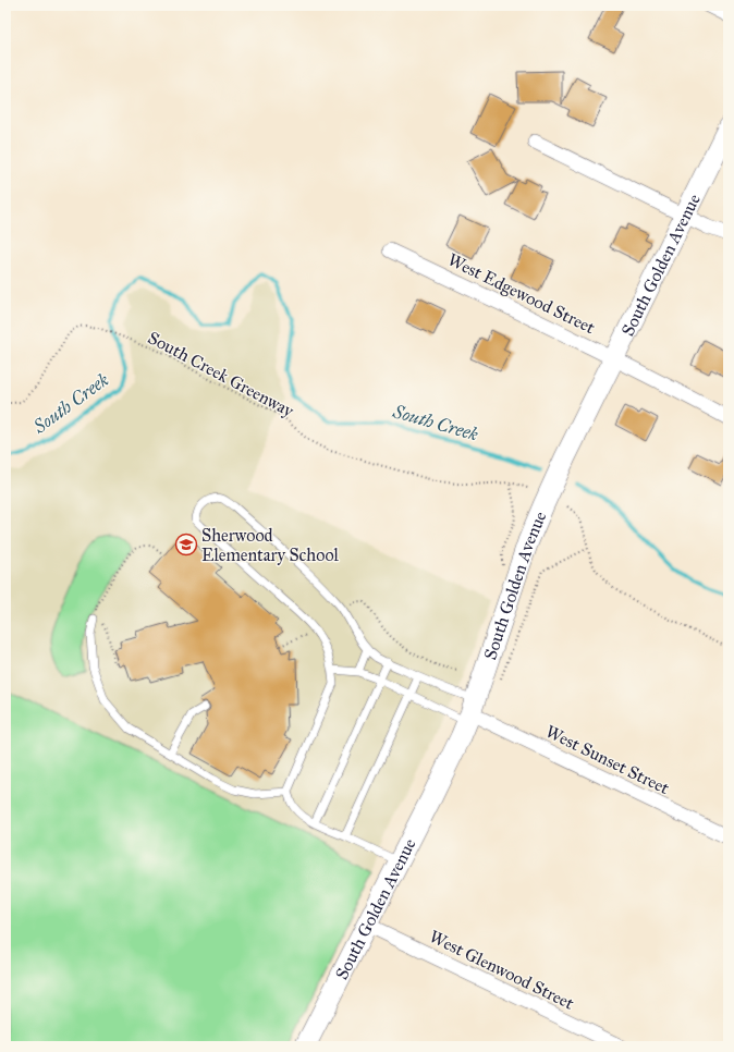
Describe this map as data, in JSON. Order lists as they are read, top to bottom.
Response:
{
  "streets": {
    "street": [
      "South Golden Avenue",
      "West Edgewood Street",
      "West Sunset Street",
      "West Glenwood Street"
    ],
    "path": ["South Creek Greenway"]
  },
  "crossings": [
    ["South Golden Avenue", "West Edgewood Street"],
    ["South Golden Avenue", "West Sunset Street"],
    ["South Golden Avenue", "West Glenwood Street"]
  ],
  "water": ["South Creek"],
  "places": {
    "school or university": ["Sherwood Elementary School"]
  }
}
